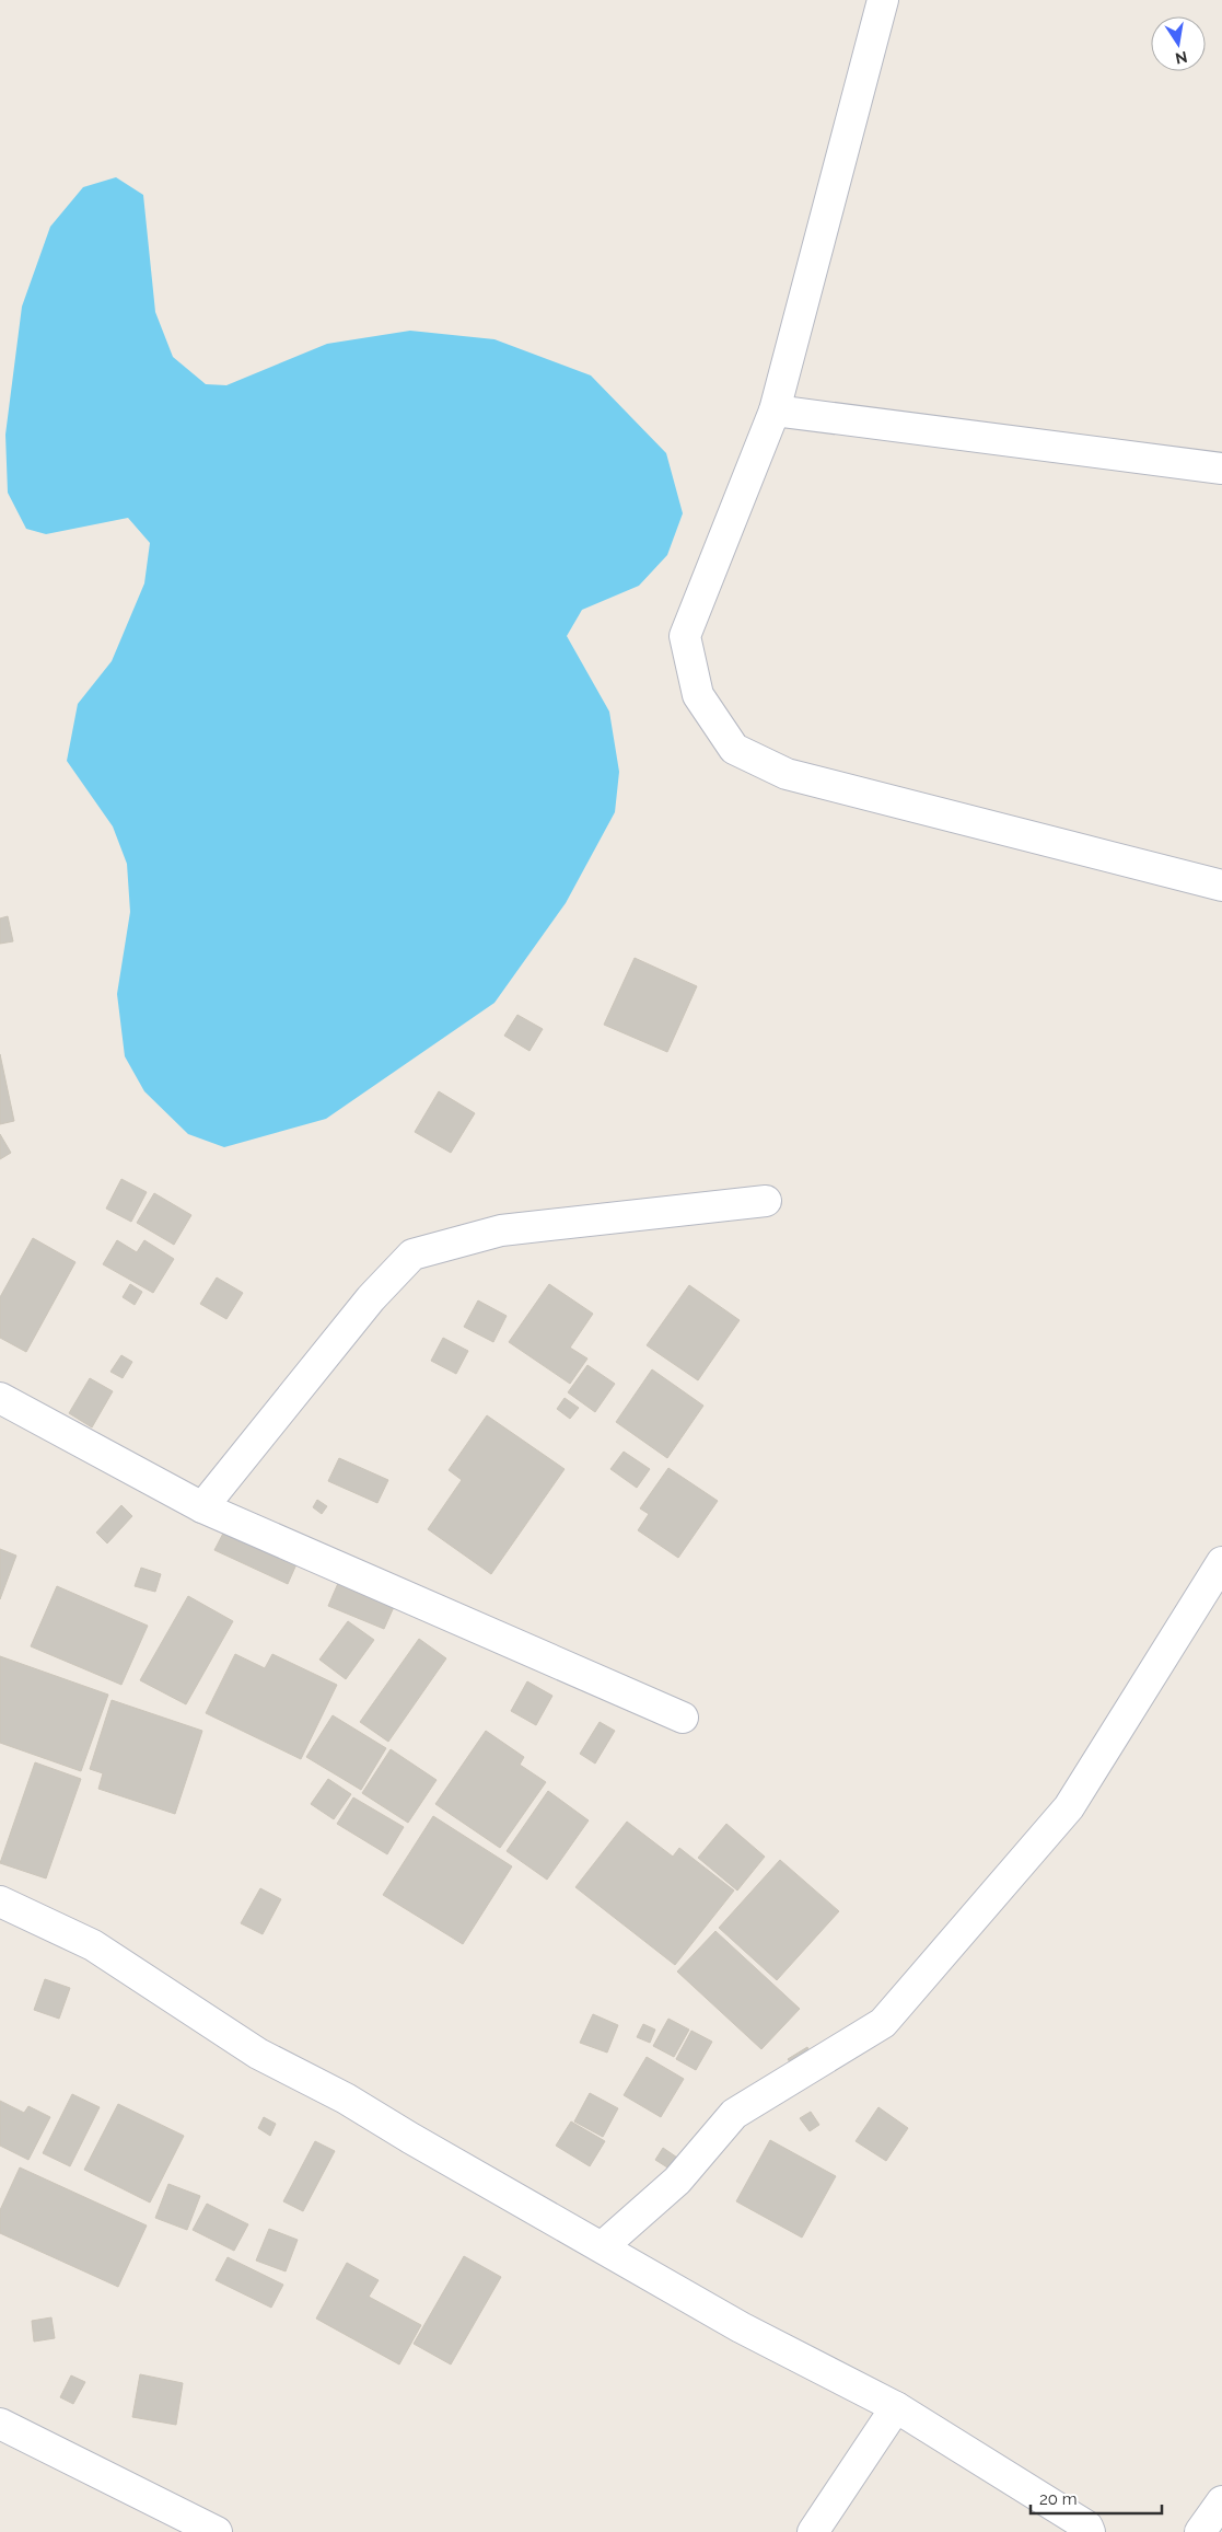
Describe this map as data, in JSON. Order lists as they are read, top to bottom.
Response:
{
  "scale_bar": "20 m",
  "north": "bottom"
}
